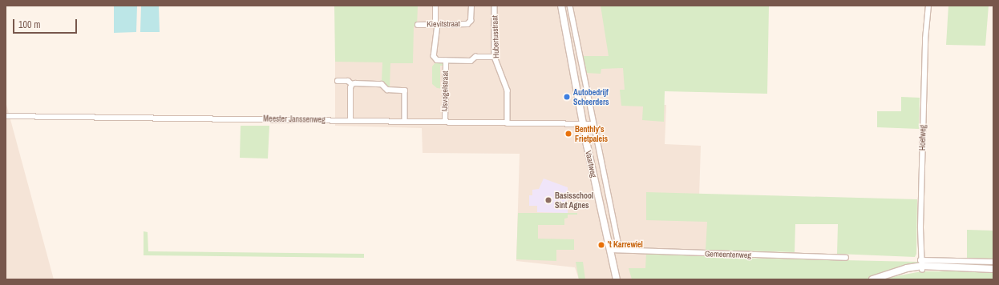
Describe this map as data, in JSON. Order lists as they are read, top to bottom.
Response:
{
  "streets": {
    "street": [
      "Kievitstraat",
      "Hubertusstraat",
      "IJsvogelstraat",
      "Meester Janssenweg",
      "Hoefweg",
      "Vaartweg",
      "Gemeentenweg"
    ]
  },
  "crossings": [
    ["Hubertusstraat", "Meester Janssenweg"],
    ["IJsvogelstraat", "Meester Janssenweg"],
    ["Meester Janssenweg", "Vaartweg"],
    ["Vaartweg", "Gemeentenweg"]
  ],
  "places": [
    "Autobedrijf Scheerders",
    "Benthly's Frietpaleis",
    "Basisschool Sint Agnes",
    "'t Karrewiel"
  ],
  "scale_bar": "100 m"
}
